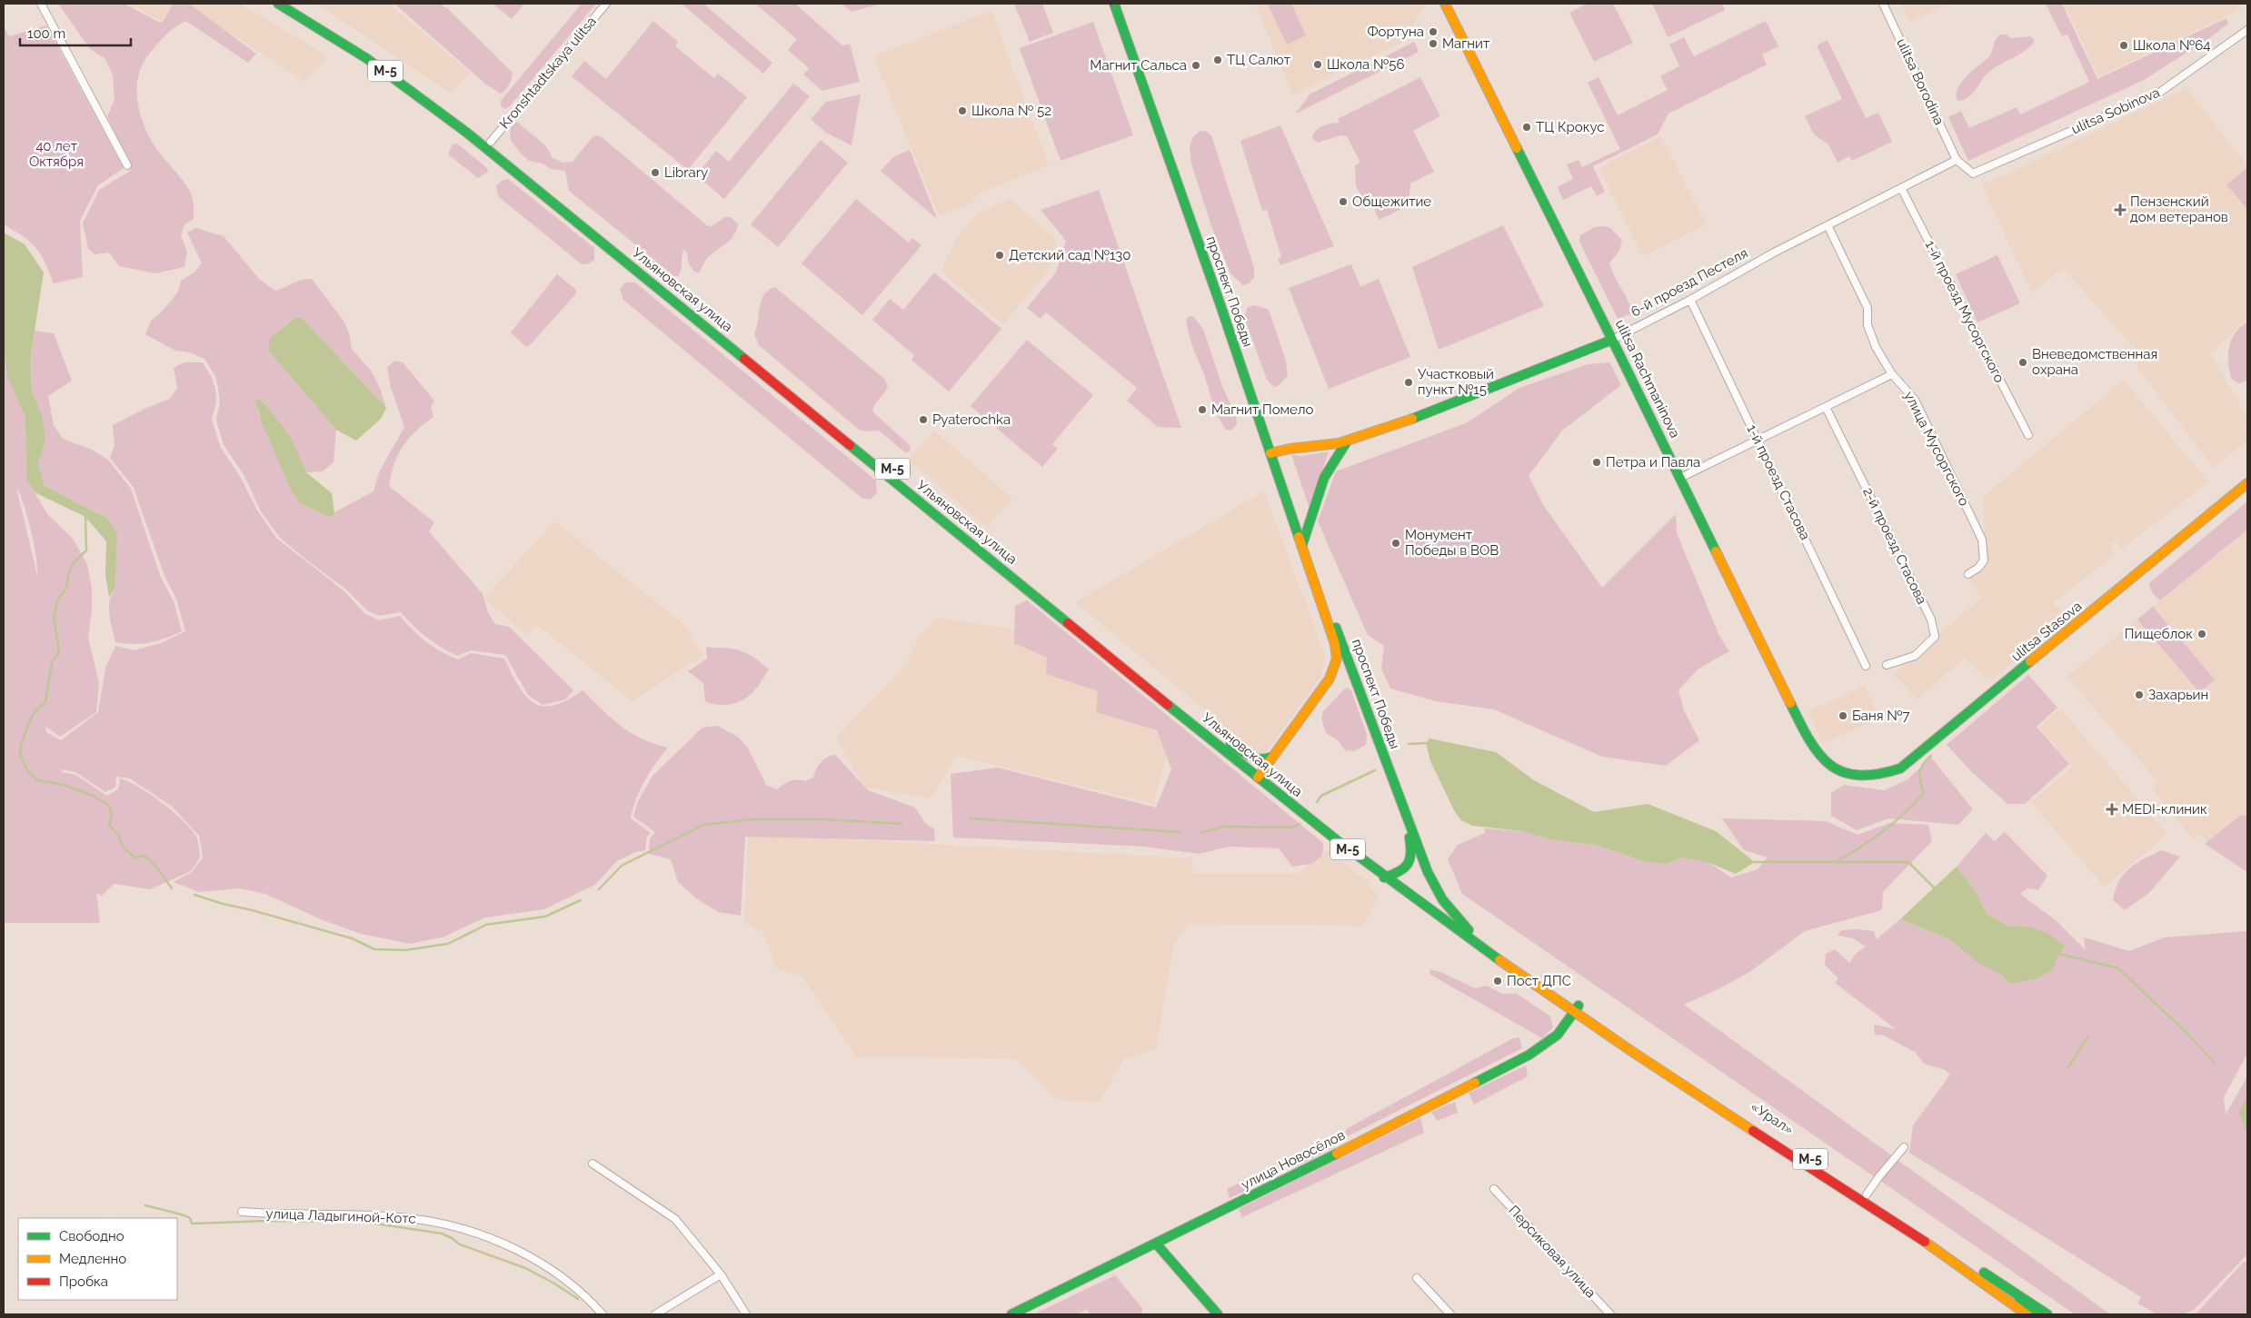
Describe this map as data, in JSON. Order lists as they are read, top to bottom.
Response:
{
  "streets": {
    "main road": [
      "М-5",
      "6-й проезд Пестеля",
      "Ульяновская улица",
      "проспект Победы",
      "ulitsa Rachmaninova",
      "ulitsa Stasova",
      "«Урал»",
      "улица Новосёлов"
    ],
    "street": [
      "Kronshtadtskaya ulitsa",
      "ulitsa Borodina",
      "ulitsa Sobinova",
      "1-й проезд Мусоргского",
      "улица Мусоргского",
      "1-й проезд Стасова",
      "2-й проезд Стасова",
      "улица Ладыгиной-Котс",
      "Персиковая улица"
    ]
  },
  "crossings": [
    ["Kronshtadtskaya ulitsa", "Ульяновская улица"],
    ["ulitsa Borodina", "ulitsa Sobinova"],
    ["ulitsa Borodina", "6-й проезд Пестеля"],
    ["ulitsa Sobinova", "6-й проезд Пестеля"],
    ["6-й проезд Пестеля", "проспект Победы"],
    ["6-й проезд Пестеля", "1-й проезд Мусоргского"],
    ["6-й проезд Пестеля", "ulitsa Rachmaninova"],
    ["6-й проезд Пестеля", "улица Мусоргского"],
    ["6-й проезд Пестеля", "1-й проезд Стасова"],
    ["Ульяновская улица", "проспект Победы"],
    ["Ульяновская улица", "«Урал»"],
    ["ulitsa Rachmaninova", "ulitsa Stasova"],
    ["«Урал»", "улица Новосёлов"]
  ],
  "parks": ["40 лет Октября"],
  "places": {
    "other": [
      "Фортуна",
      "Магнит",
      "Школа №64",
      "ТЦ Салют",
      "Школа №56",
      "Магнит Сальса",
      "Школа № 52",
      "ТЦ Крокус",
      "Library",
      "Общежитие",
      "Детский сад №130",
      "Вневедомственная охрана",
      "Участковый пункт №15",
      "Магнит Помело",
      "Pyaterochka",
      "Петра и Павла",
      "Монумент Победы в ВОВ",
      "Пищеблок",
      "Захарьин",
      "Баня №7",
      "Пост ДПС"
    ],
    "health": ["Пензенский дом ветеранов", "MEDI-клиник"]
  },
  "legend": ["Свободно", "Медленно", "Пробка"],
  "scale_bar": "100 m"
}
